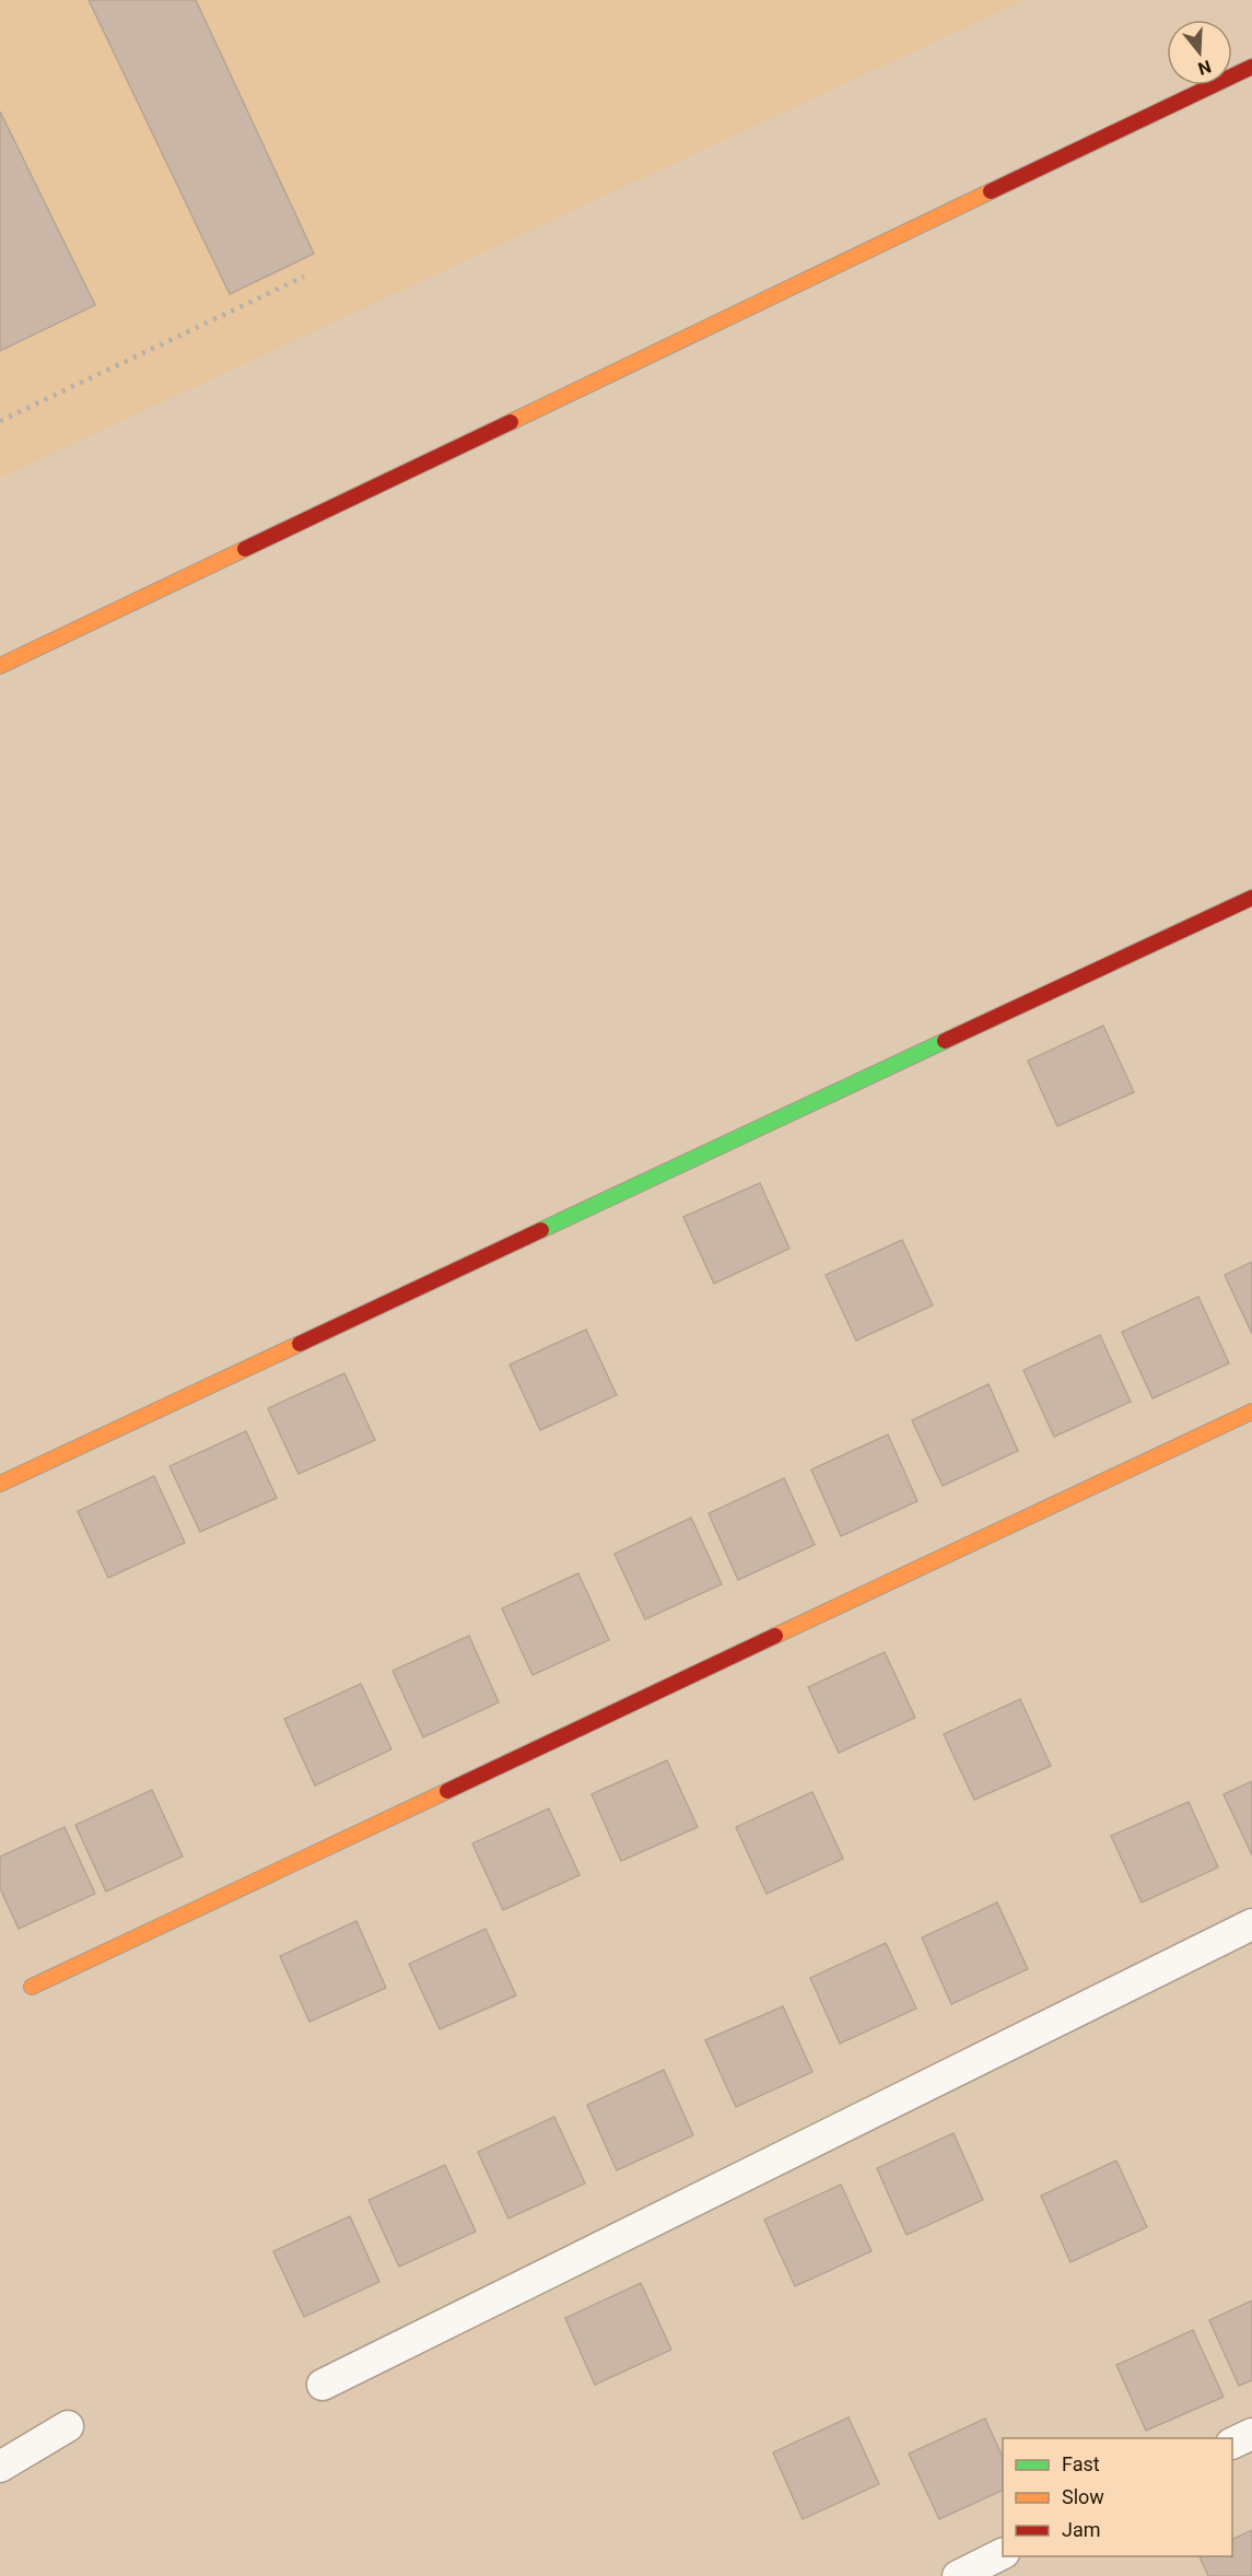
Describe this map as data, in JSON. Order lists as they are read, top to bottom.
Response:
{
  "legend": ["Fast", "Slow", "Jam"],
  "north": "bottom"
}
